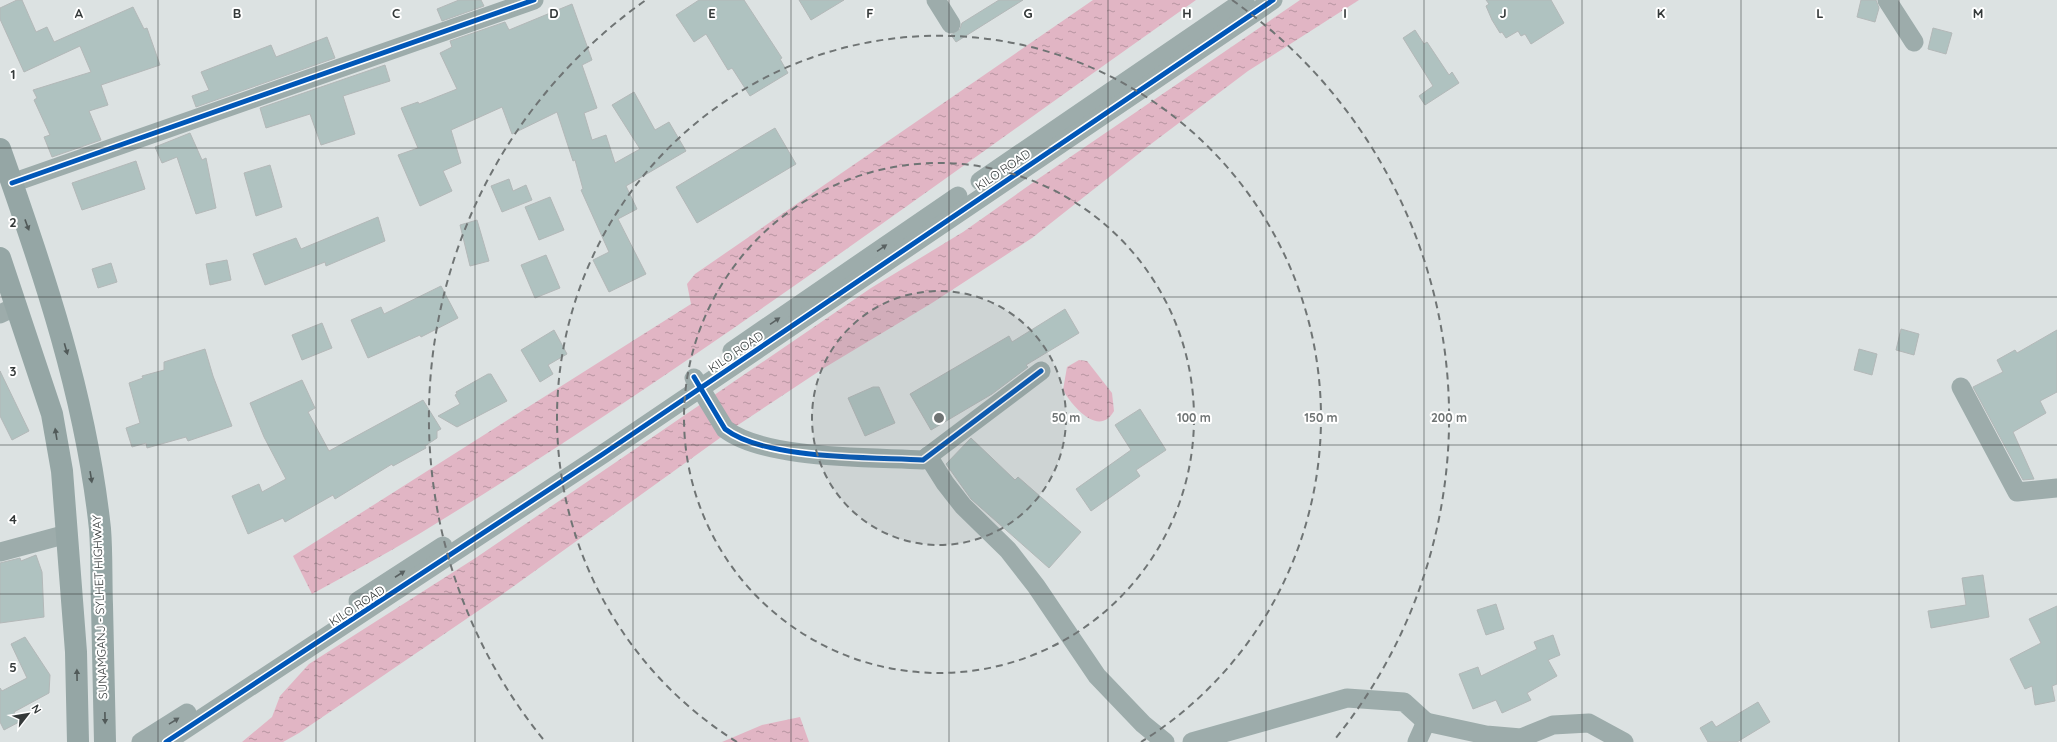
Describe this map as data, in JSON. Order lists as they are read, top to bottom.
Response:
{
  "streets": {
    "main road": ["SUNAMGANJ - SYLHET HIGHWAY"],
    "street": ["KILO ROAD"]
  },
  "north": "top right",
  "grid": {
    "columns": [
      "A",
      "B",
      "C",
      "D",
      "E",
      "F",
      "G",
      "H",
      "I",
      "J",
      "K",
      "L",
      "M"
    ],
    "rows": [
      "1",
      "2",
      "3",
      "4",
      "5"
    ]
  },
  "rings": [
    "50 m",
    "100 m",
    "150 m",
    "200 m"
  ]
}
